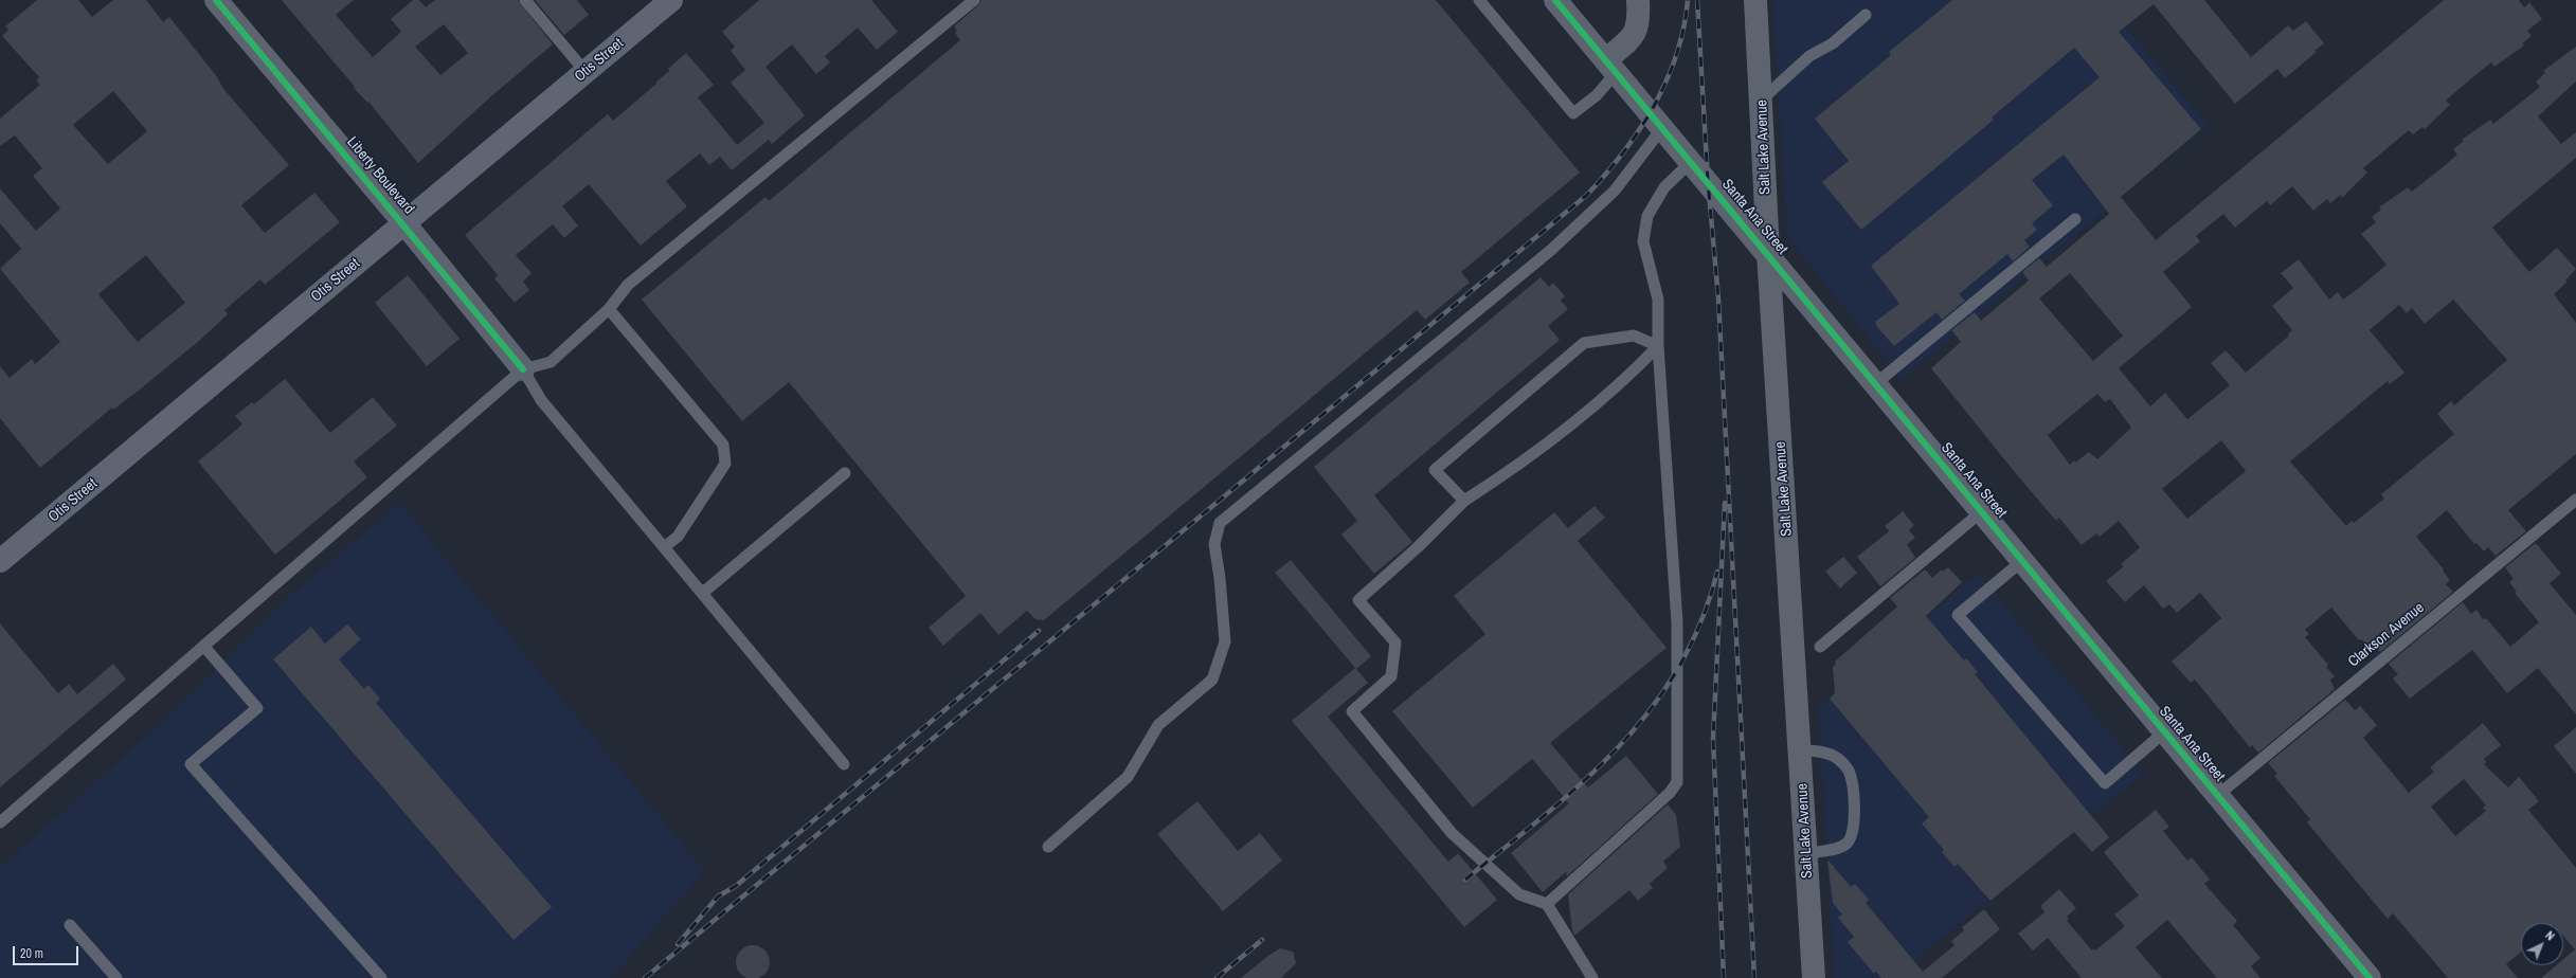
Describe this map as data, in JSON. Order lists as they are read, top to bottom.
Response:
{
  "streets": {
    "main road": ["Otis Street"],
    "street": ["Salt Lake Avenue", "Liberty Boulevard", "Santa Ana Street"],
    "lane": ["Clarkson Avenue"]
  },
  "crossings": [
    ["Otis Street", "Liberty Boulevard"],
    ["Salt Lake Avenue", "Santa Ana Street"],
    ["Santa Ana Street", "Clarkson Avenue"]
  ],
  "scale_bar": "20 m",
  "north": "top right"
}
